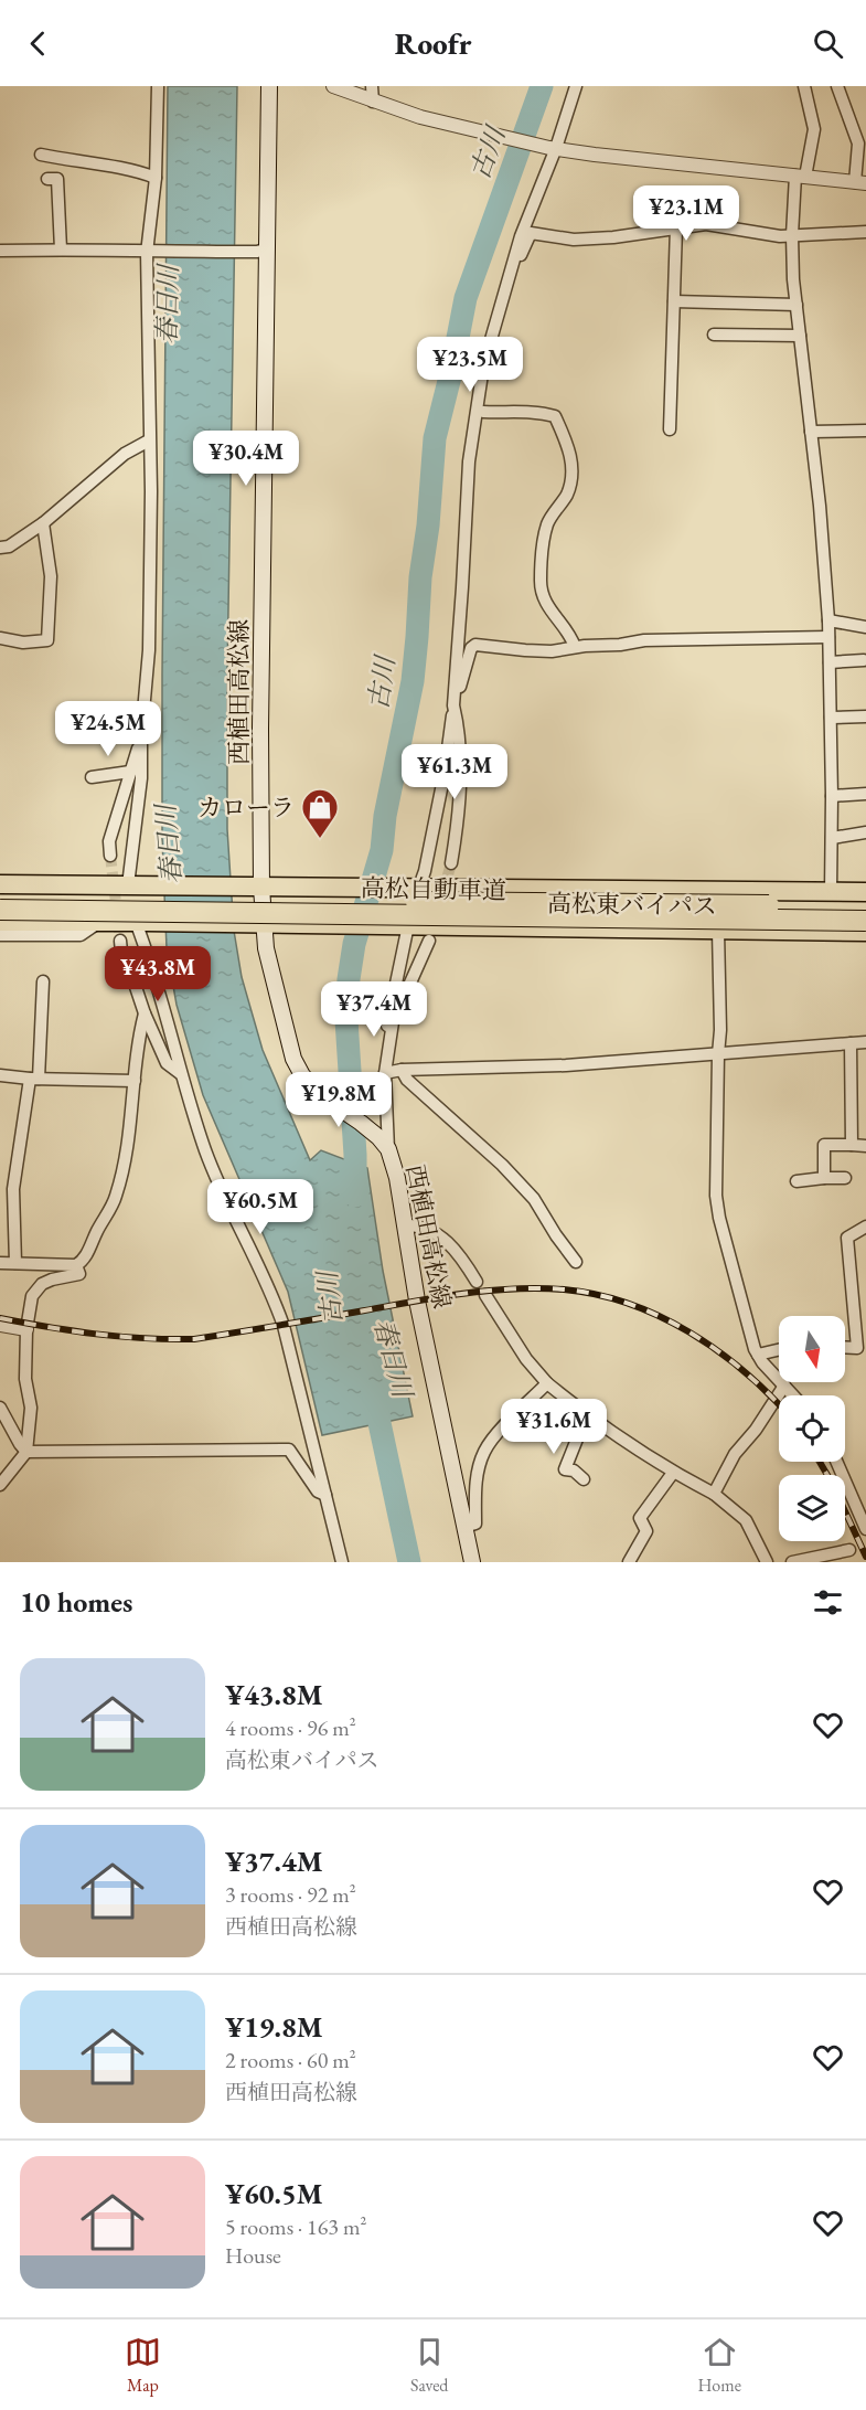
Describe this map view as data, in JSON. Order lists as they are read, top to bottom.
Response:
{
  "streets": {
    "highway": ["高松自動車道", "高松東バイパス"],
    "main road": ["西植田高松線"]
  },
  "crossings": [
    ["西植田高松線", "高松東バイパス"]
  ],
  "water": ["古川", "春日川"],
  "places": {
    "shop": ["カローラ"]
  },
  "north": "bottom",
  "page": {
    "header": "Roofr",
    "price": [
      "¥23.1M",
      "¥23.5M",
      "¥30.4M",
      "¥24.5M",
      "¥61.3M",
      "¥43.8M",
      "¥37.4M",
      "¥19.8M",
      "¥60.5M",
      "¥31.6M"
    ],
    "heading": "10 homes",
    "list": [
      {
        "name": "¥43.8M",
        "note": "4 rooms · 96 m² · 高松東バイパス"
      },
      {
        "name": "¥37.4M",
        "note": "3 rooms · 92 m² · 西植田高松線"
      },
      {
        "name": "¥19.8M",
        "note": "2 rooms · 60 m² · 西植田高松線"
      },
      {
        "name": "¥60.5M",
        "note": "5 rooms · 163 m² · House"
      }
    ],
    "tabs": ["Map", "Saved", "Home"]
  }
}
